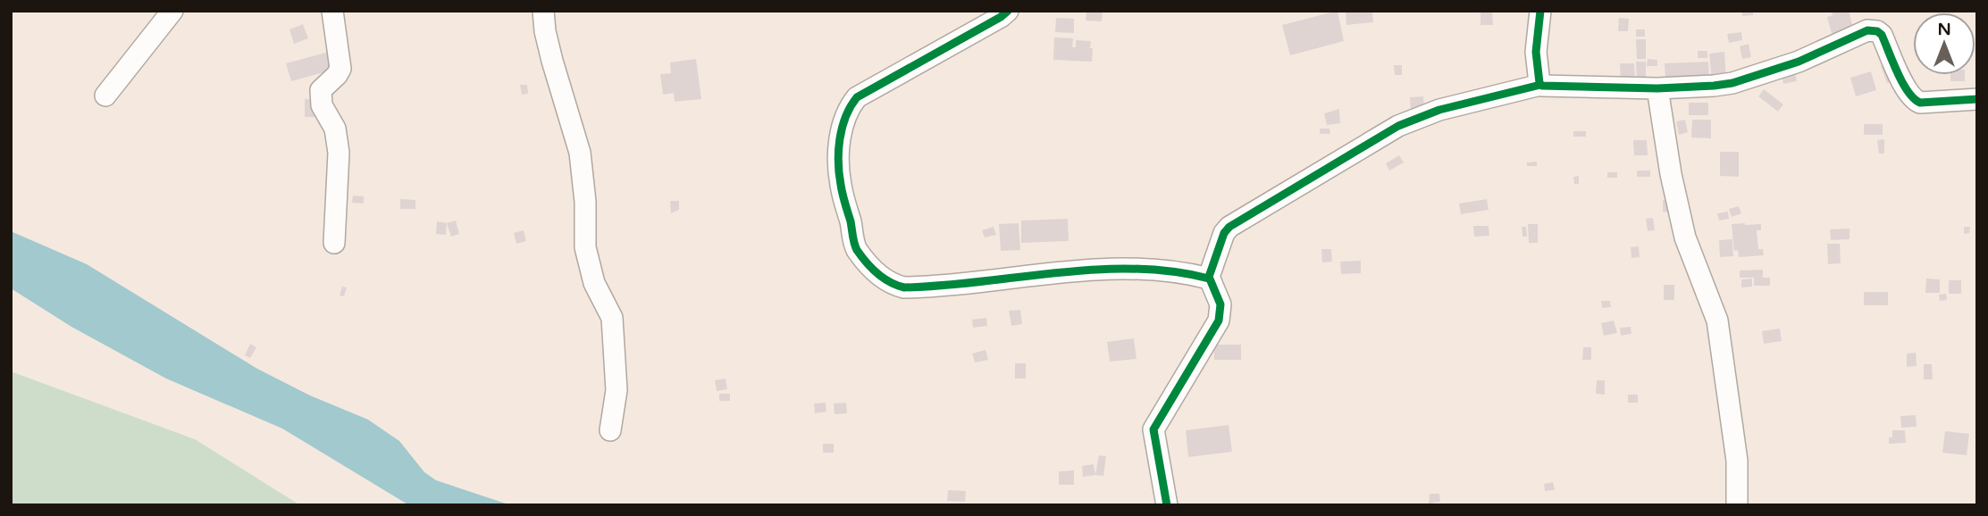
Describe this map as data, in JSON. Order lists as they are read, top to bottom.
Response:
{
  "north": "top"
}
